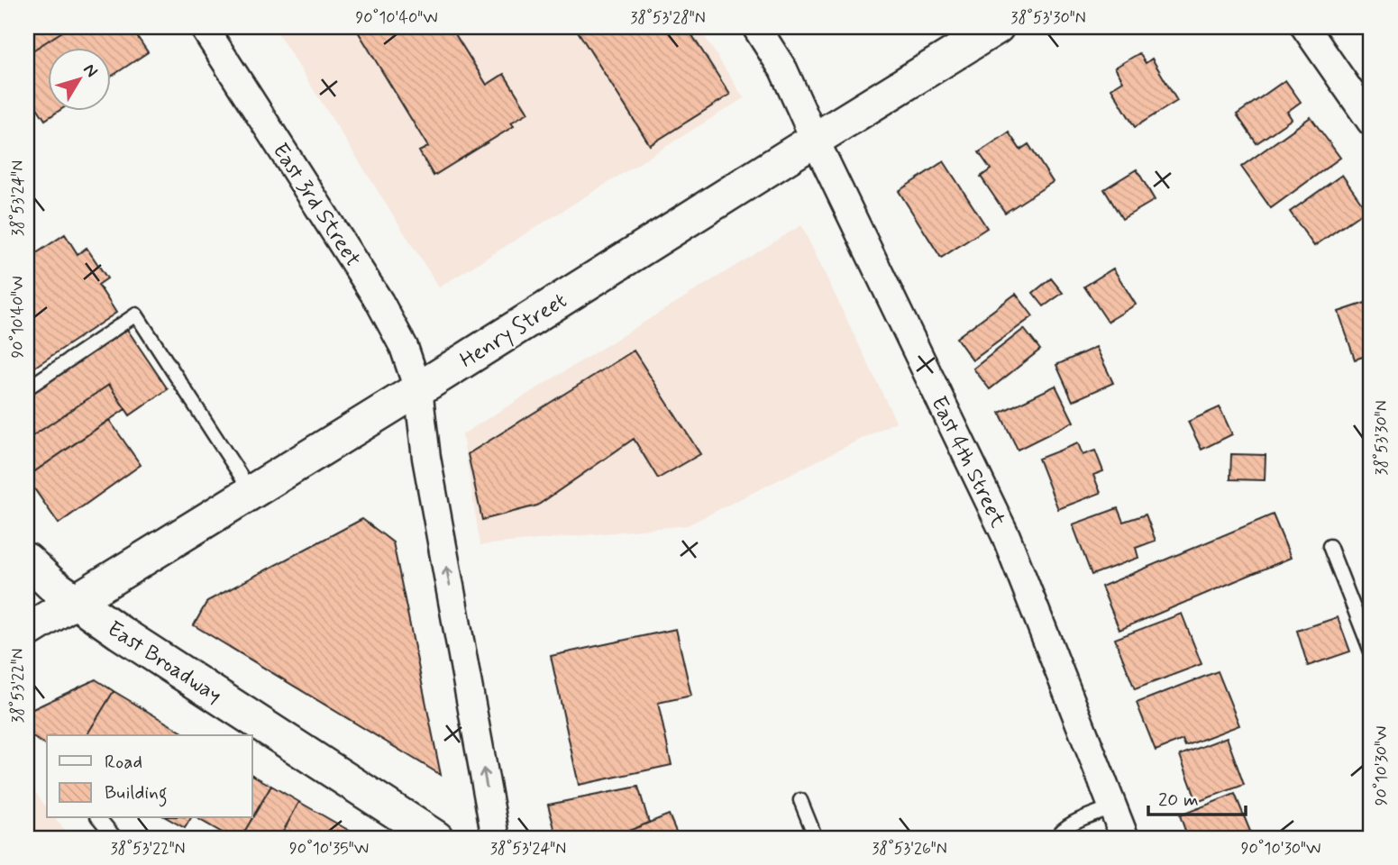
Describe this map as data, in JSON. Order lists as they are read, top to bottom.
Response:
{
  "streets": {
    "street": [
      "East 3rd Street",
      "Henry Street",
      "East 4th Street",
      "East Broadway"
    ]
  },
  "crossings": [
    ["East 3rd Street", "Henry Street"],
    ["Henry Street", "East 4th Street"],
    ["Henry Street", "East Broadway"]
  ],
  "one_way": ["East 3rd Street"],
  "legend": ["Road", "Building"],
  "scale_bar": "20 m",
  "north": "top right",
  "coordinates": [
    "90°10'40\"W",
    "38°53'28\"N",
    "38°53'30\"N",
    "38°53'24\"N",
    "38°53'22\"N",
    "90°10'30\"W",
    "90°10'35\"W",
    "38°53'26\"N"
  ]
}
